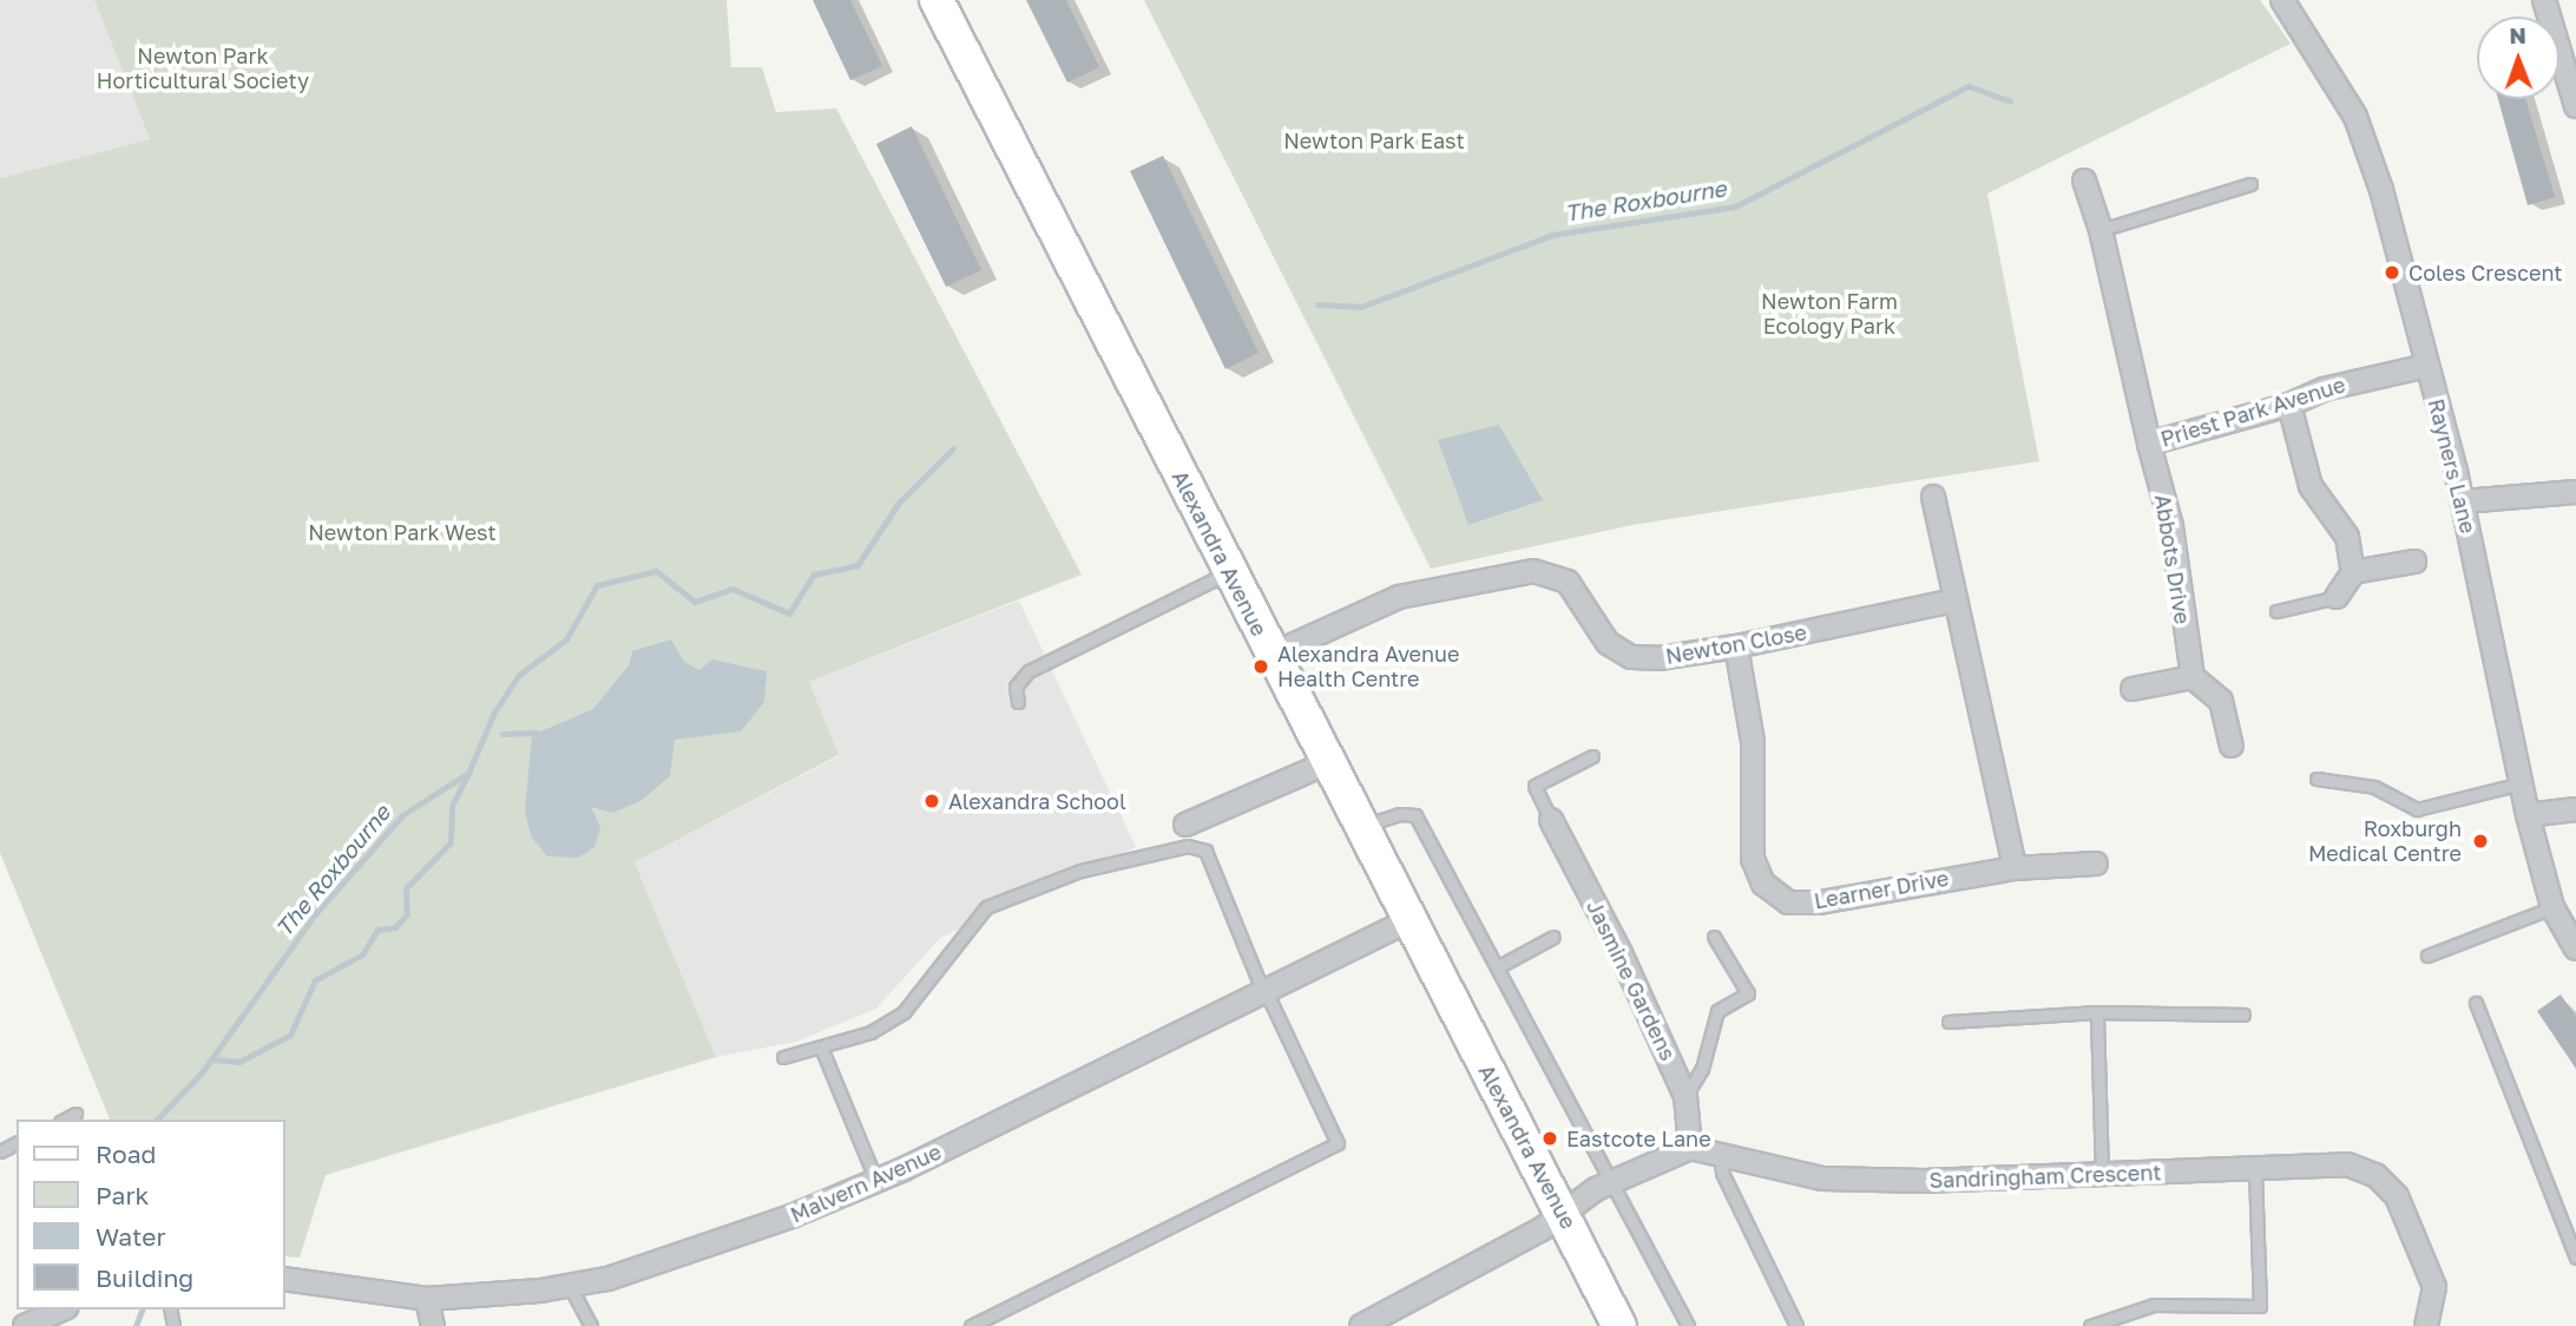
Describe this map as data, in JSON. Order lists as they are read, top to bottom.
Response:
{
  "streets": {
    "main road": ["Alexandra Avenue"],
    "street": [
      "Priest Park Avenue",
      "Rayners Lane",
      "Abbots Drive",
      "Newton Close",
      "Learner Drive",
      "Jasmine Gardens",
      "Sandringham Crescent",
      "Malvern Avenue"
    ]
  },
  "crossings": [
    ["Priest Park Avenue", "Rayners Lane"],
    ["Priest Park Avenue", "Abbots Drive"],
    ["Alexandra Avenue", "Newton Close"],
    ["Alexandra Avenue", "Malvern Avenue"],
    ["Newton Close", "Learner Drive"],
    ["Jasmine Gardens", "Sandringham Crescent"]
  ],
  "water": ["The Roxbourne"],
  "parks": [
    "Newton Park Horticultural Society",
    "Newton Park East",
    "Newton Farm Ecology Park",
    "Newton Park West"
  ],
  "places": [
    "Coles Crescent",
    "Alexandra Avenue Health Centre",
    "Alexandra School",
    "Roxburgh Medical Centre",
    "Eastcote Lane"
  ],
  "legend": [
    "Road",
    "Park",
    "Water",
    "Building"
  ],
  "north": "top"
}
